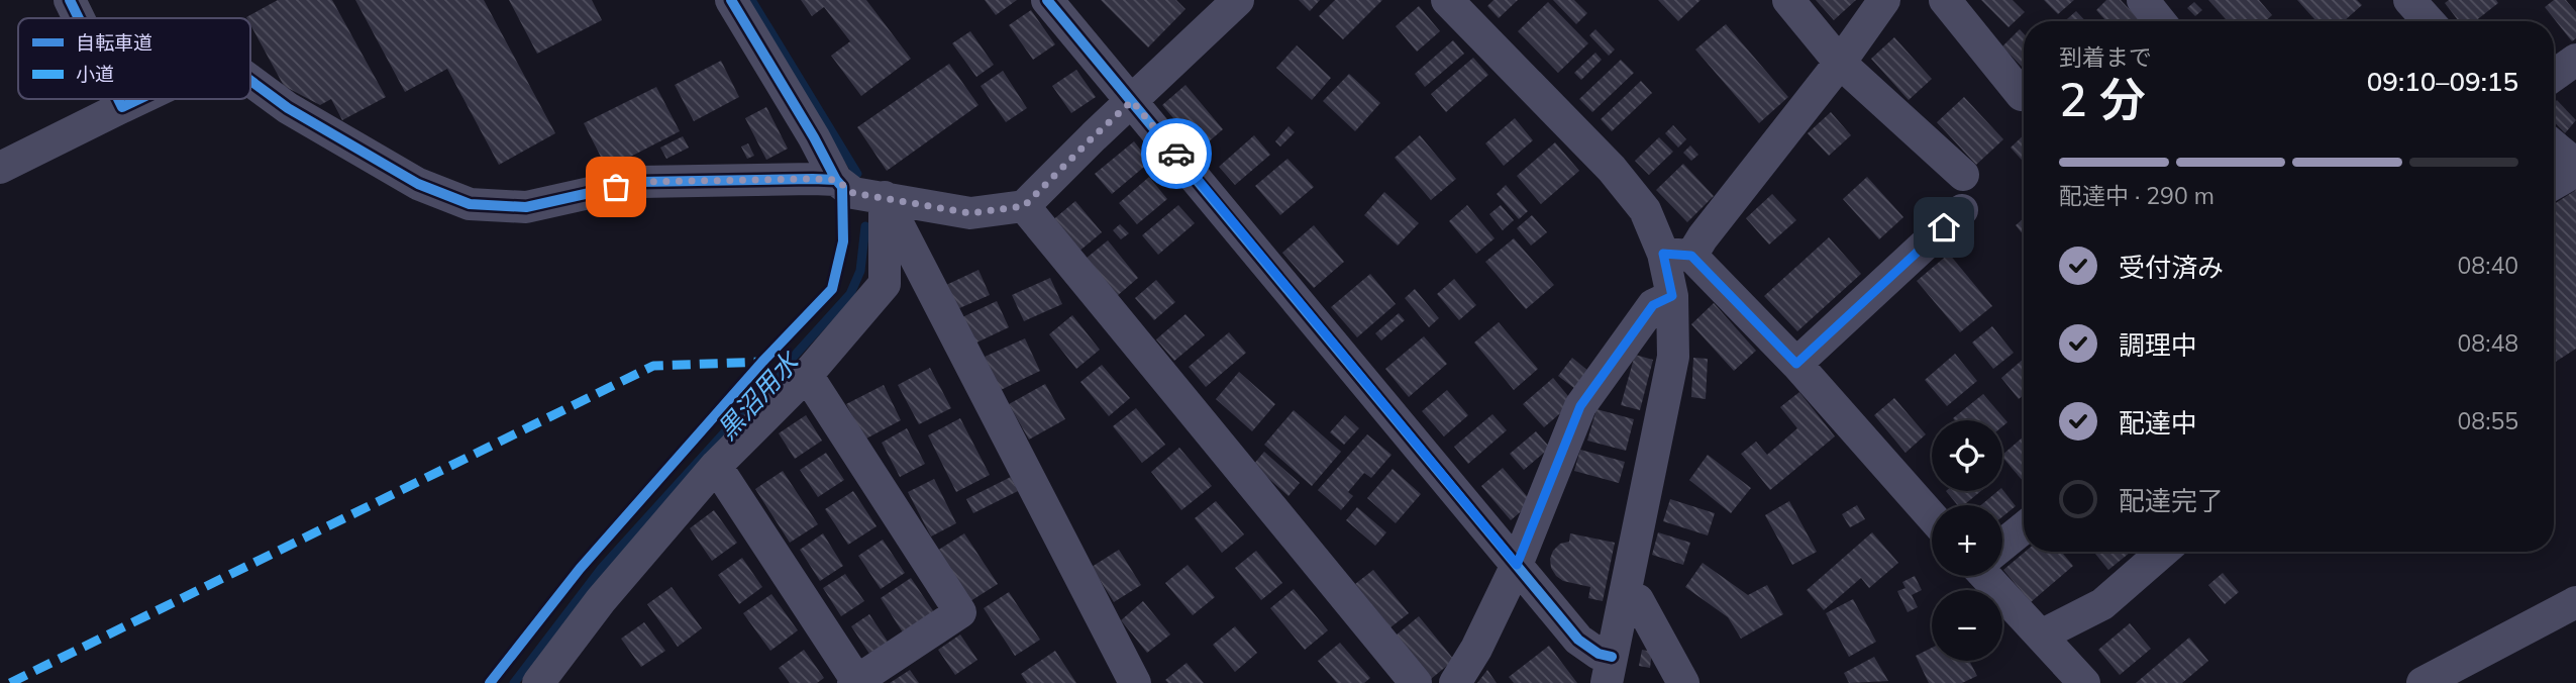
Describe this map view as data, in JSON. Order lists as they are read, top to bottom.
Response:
{
  "water": ["黒沼用水"],
  "legend": ["自転車道", "小道"],
  "page": {
    "heading": ["2 分", "到着まで", "09:10–09:15"],
    "bar": "配達中 · 290 m",
    "list": [
      ["受付済み", "08:40"],
      ["調理中", "08:48"],
      ["配達中", "08:55"],
      "配達完了"
    ],
    "map_buttons": ["+", "−"]
  }
}
